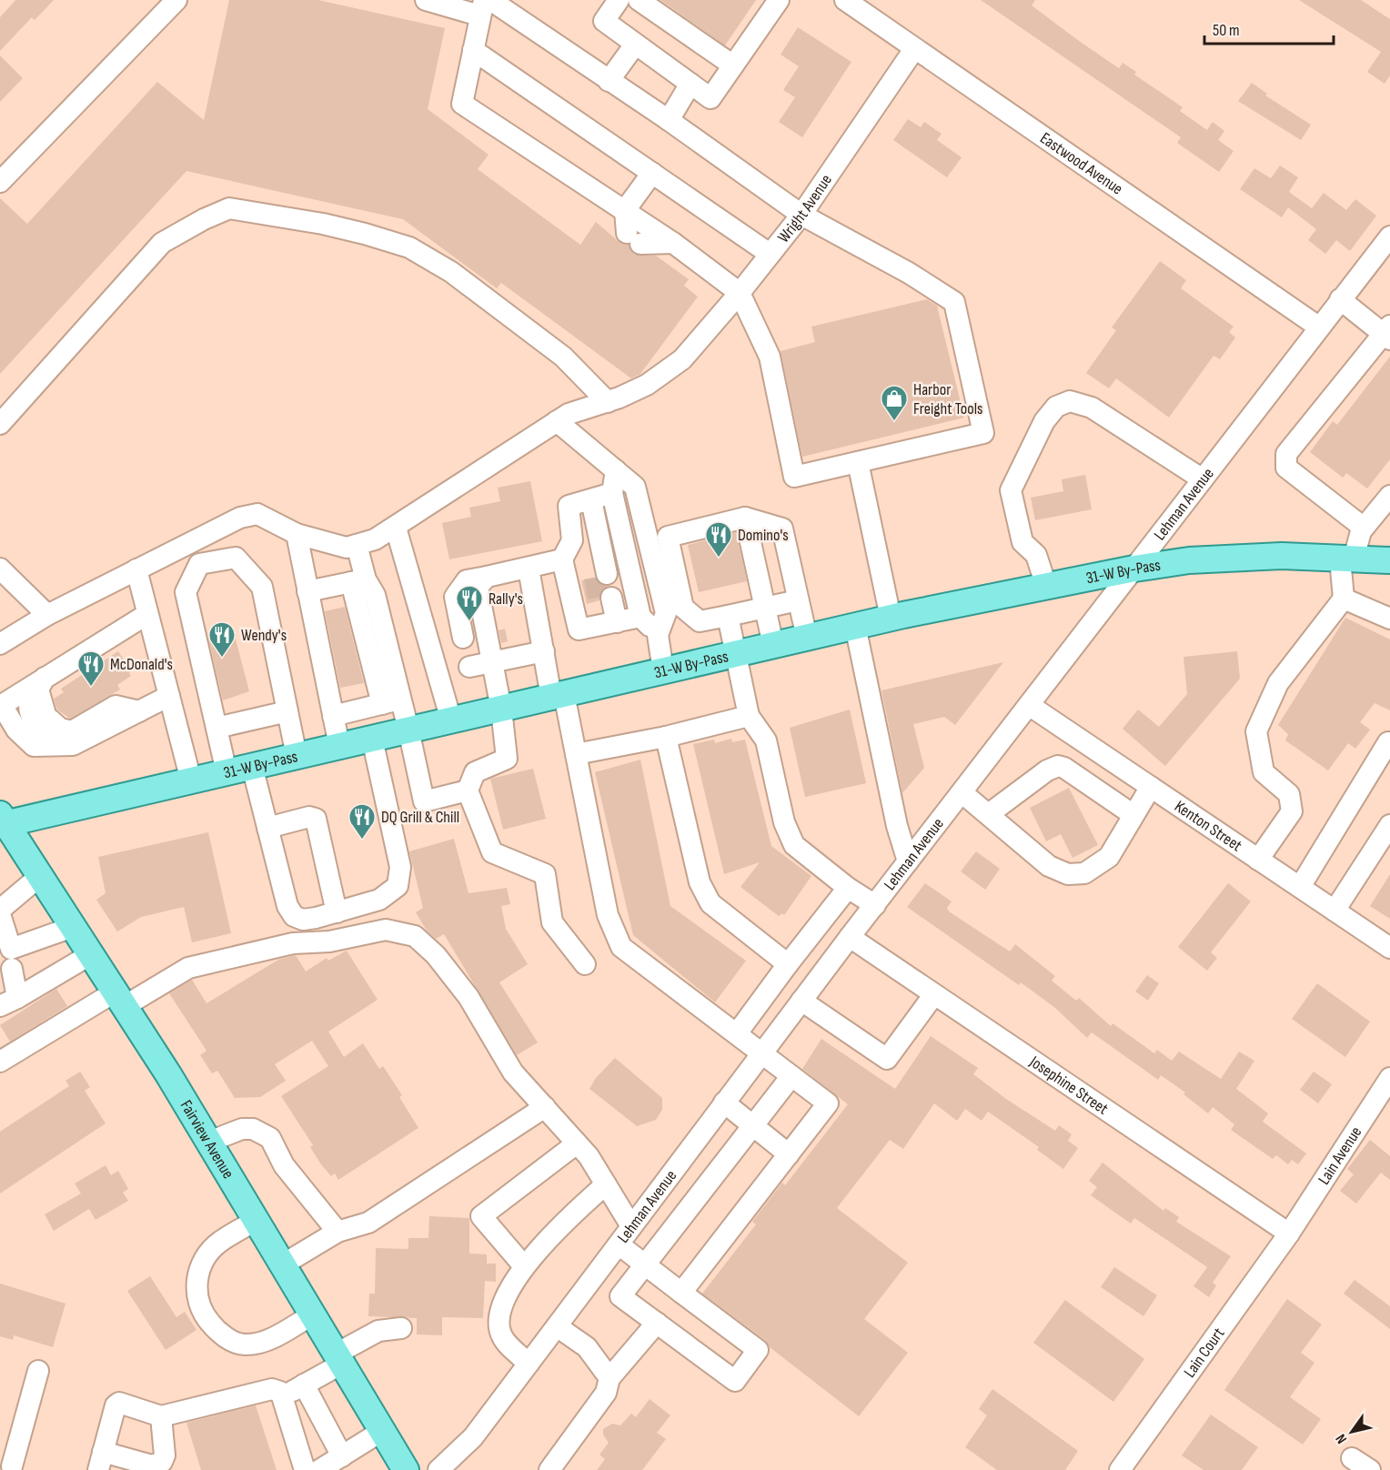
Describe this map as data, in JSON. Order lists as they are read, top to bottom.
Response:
{
  "streets": {
    "main road": ["31-W By-Pass", "Fairview Avenue"],
    "street": [
      "Eastwood Avenue",
      "Wright Avenue",
      "Lehman Avenue",
      "Kenton Street",
      "Josephine Street",
      "Lain Avenue",
      "Lain Court"
    ]
  },
  "crossings": [
    ["Eastwood Avenue", "Wright Avenue"],
    ["Eastwood Avenue", "Lehman Avenue"],
    ["Lehman Avenue", "31-W By-Pass"],
    ["Lehman Avenue", "Kenton Street"],
    ["Lehman Avenue", "Josephine Street"],
    ["31-W By-Pass", "Fairview Avenue"],
    ["Josephine Street", "Lain Avenue"],
    ["Josephine Street", "Lain Court"],
    ["Lain Avenue", "Lain Court"]
  ],
  "places": {
    "shop": ["Harbor Freight Tools"],
    "restaurant": [
      "Domino's",
      "Rally's",
      "Wendy's",
      "McDonald's",
      "DQ Grill & Chill"
    ]
  },
  "scale_bar": "50 m",
  "north": "bottom left"
}
